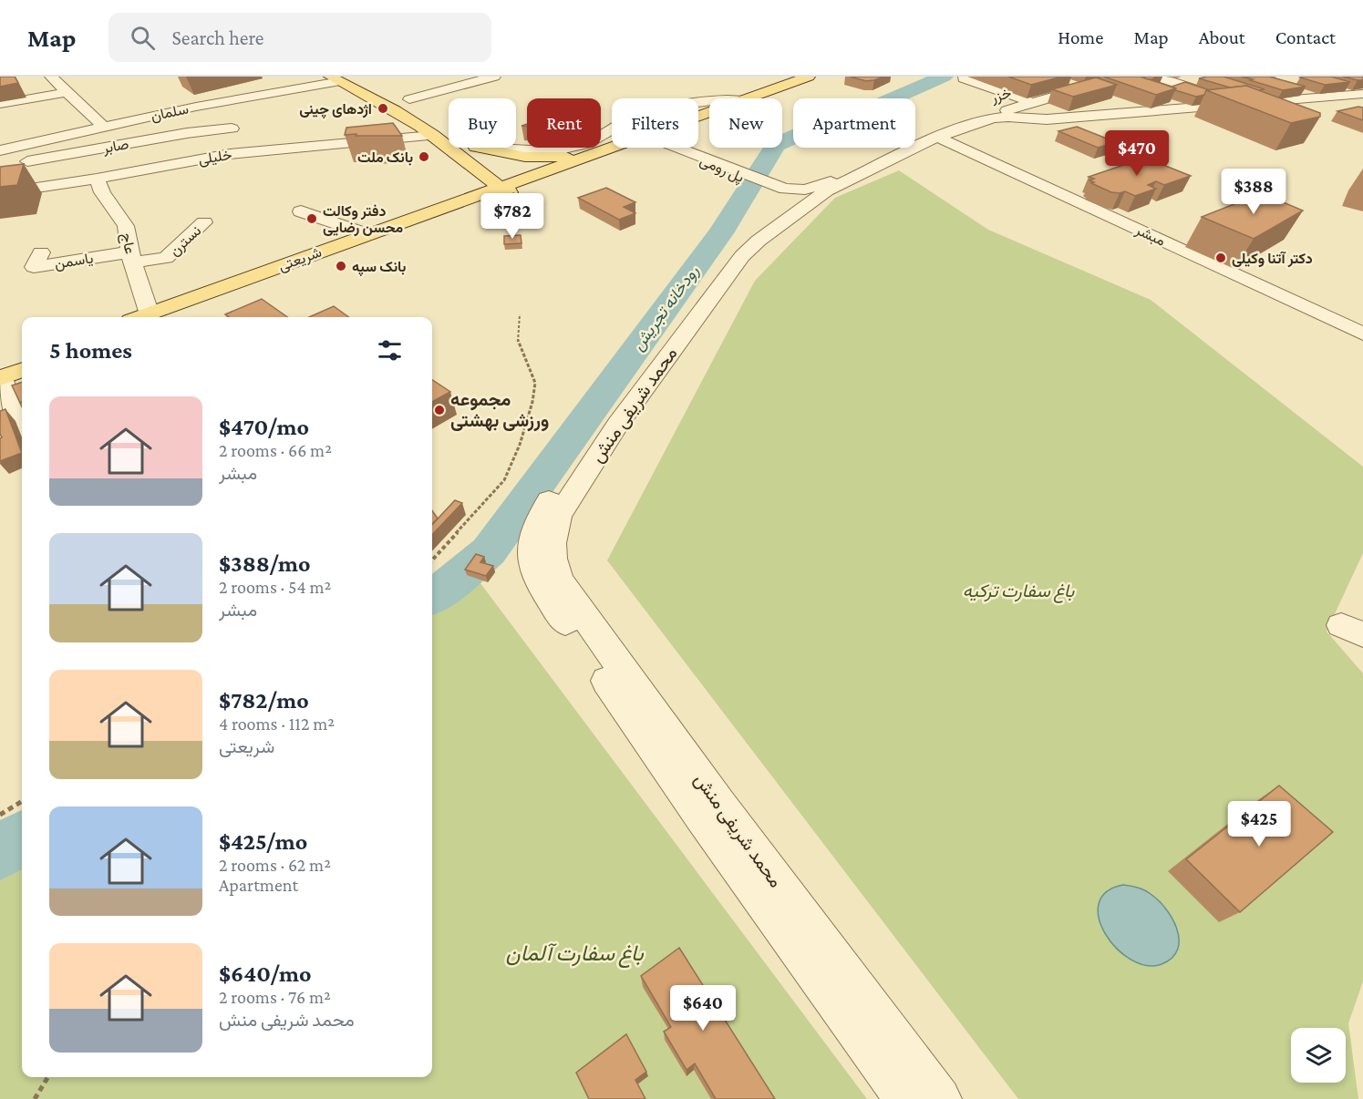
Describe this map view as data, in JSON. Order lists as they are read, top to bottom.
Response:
{
  "streets": {
    "main road": ["شریعتی"],
    "street": [
      "خزر",
      "سلمان",
      "صابر",
      "خلیلی",
      "پل رومی",
      "مبشر",
      "نسترن",
      "عاج",
      "یاسمن",
      "محمد شریفی منش"
    ]
  },
  "crossings": [
    ["خزر", "محمد شریفی منش"],
    ["صابر", "خلیلی"],
    ["خلیلی", "عاج"],
    ["پل رومی", "محمد شریفی منش"],
    ["مبشر", "محمد شریفی منش"],
    ["نسترن", "عاج"],
    ["نسترن", "یاسمن"],
    ["عاج", "یاسمن"]
  ],
  "water": ["رودخانه تجریش"],
  "parks": ["باغ سفارت ترکیه", "باغ سفارت آلمان"],
  "places": [
    "اژدهای چینی",
    "بانک ملت",
    "دفتر وکالت محسن رضایی",
    "دکتر آتنا وکیلی",
    "بانک سپه",
    "مجموعه ورزشی بهشتی"
  ],
  "page": {
    "header": "Map",
    "search": "Search here",
    "nav": [
      "Home",
      "Map",
      "About",
      "Contact"
    ],
    "chip": [
      "Buy",
      "Rent",
      "Filters",
      "New",
      "Apartment"
    ],
    "price": [
      "$470",
      "$388",
      "$782",
      "$425",
      "$640"
    ],
    "heading": "5 homes",
    "list": [
      {
        "name": "$470/mo",
        "note": "2 rooms · 66 m² · مبشر"
      },
      {
        "name": "$388/mo",
        "note": "2 rooms · 54 m² · مبشر"
      },
      {
        "name": "$782/mo",
        "note": "4 rooms · 112 m² · شریعتی"
      },
      {
        "name": "$425/mo",
        "note": "2 rooms · 62 m² · Apartment"
      },
      {
        "name": "$640/mo",
        "note": "2 rooms · 76 m² · محمد شریفی منش"
      }
    ]
  }
}
